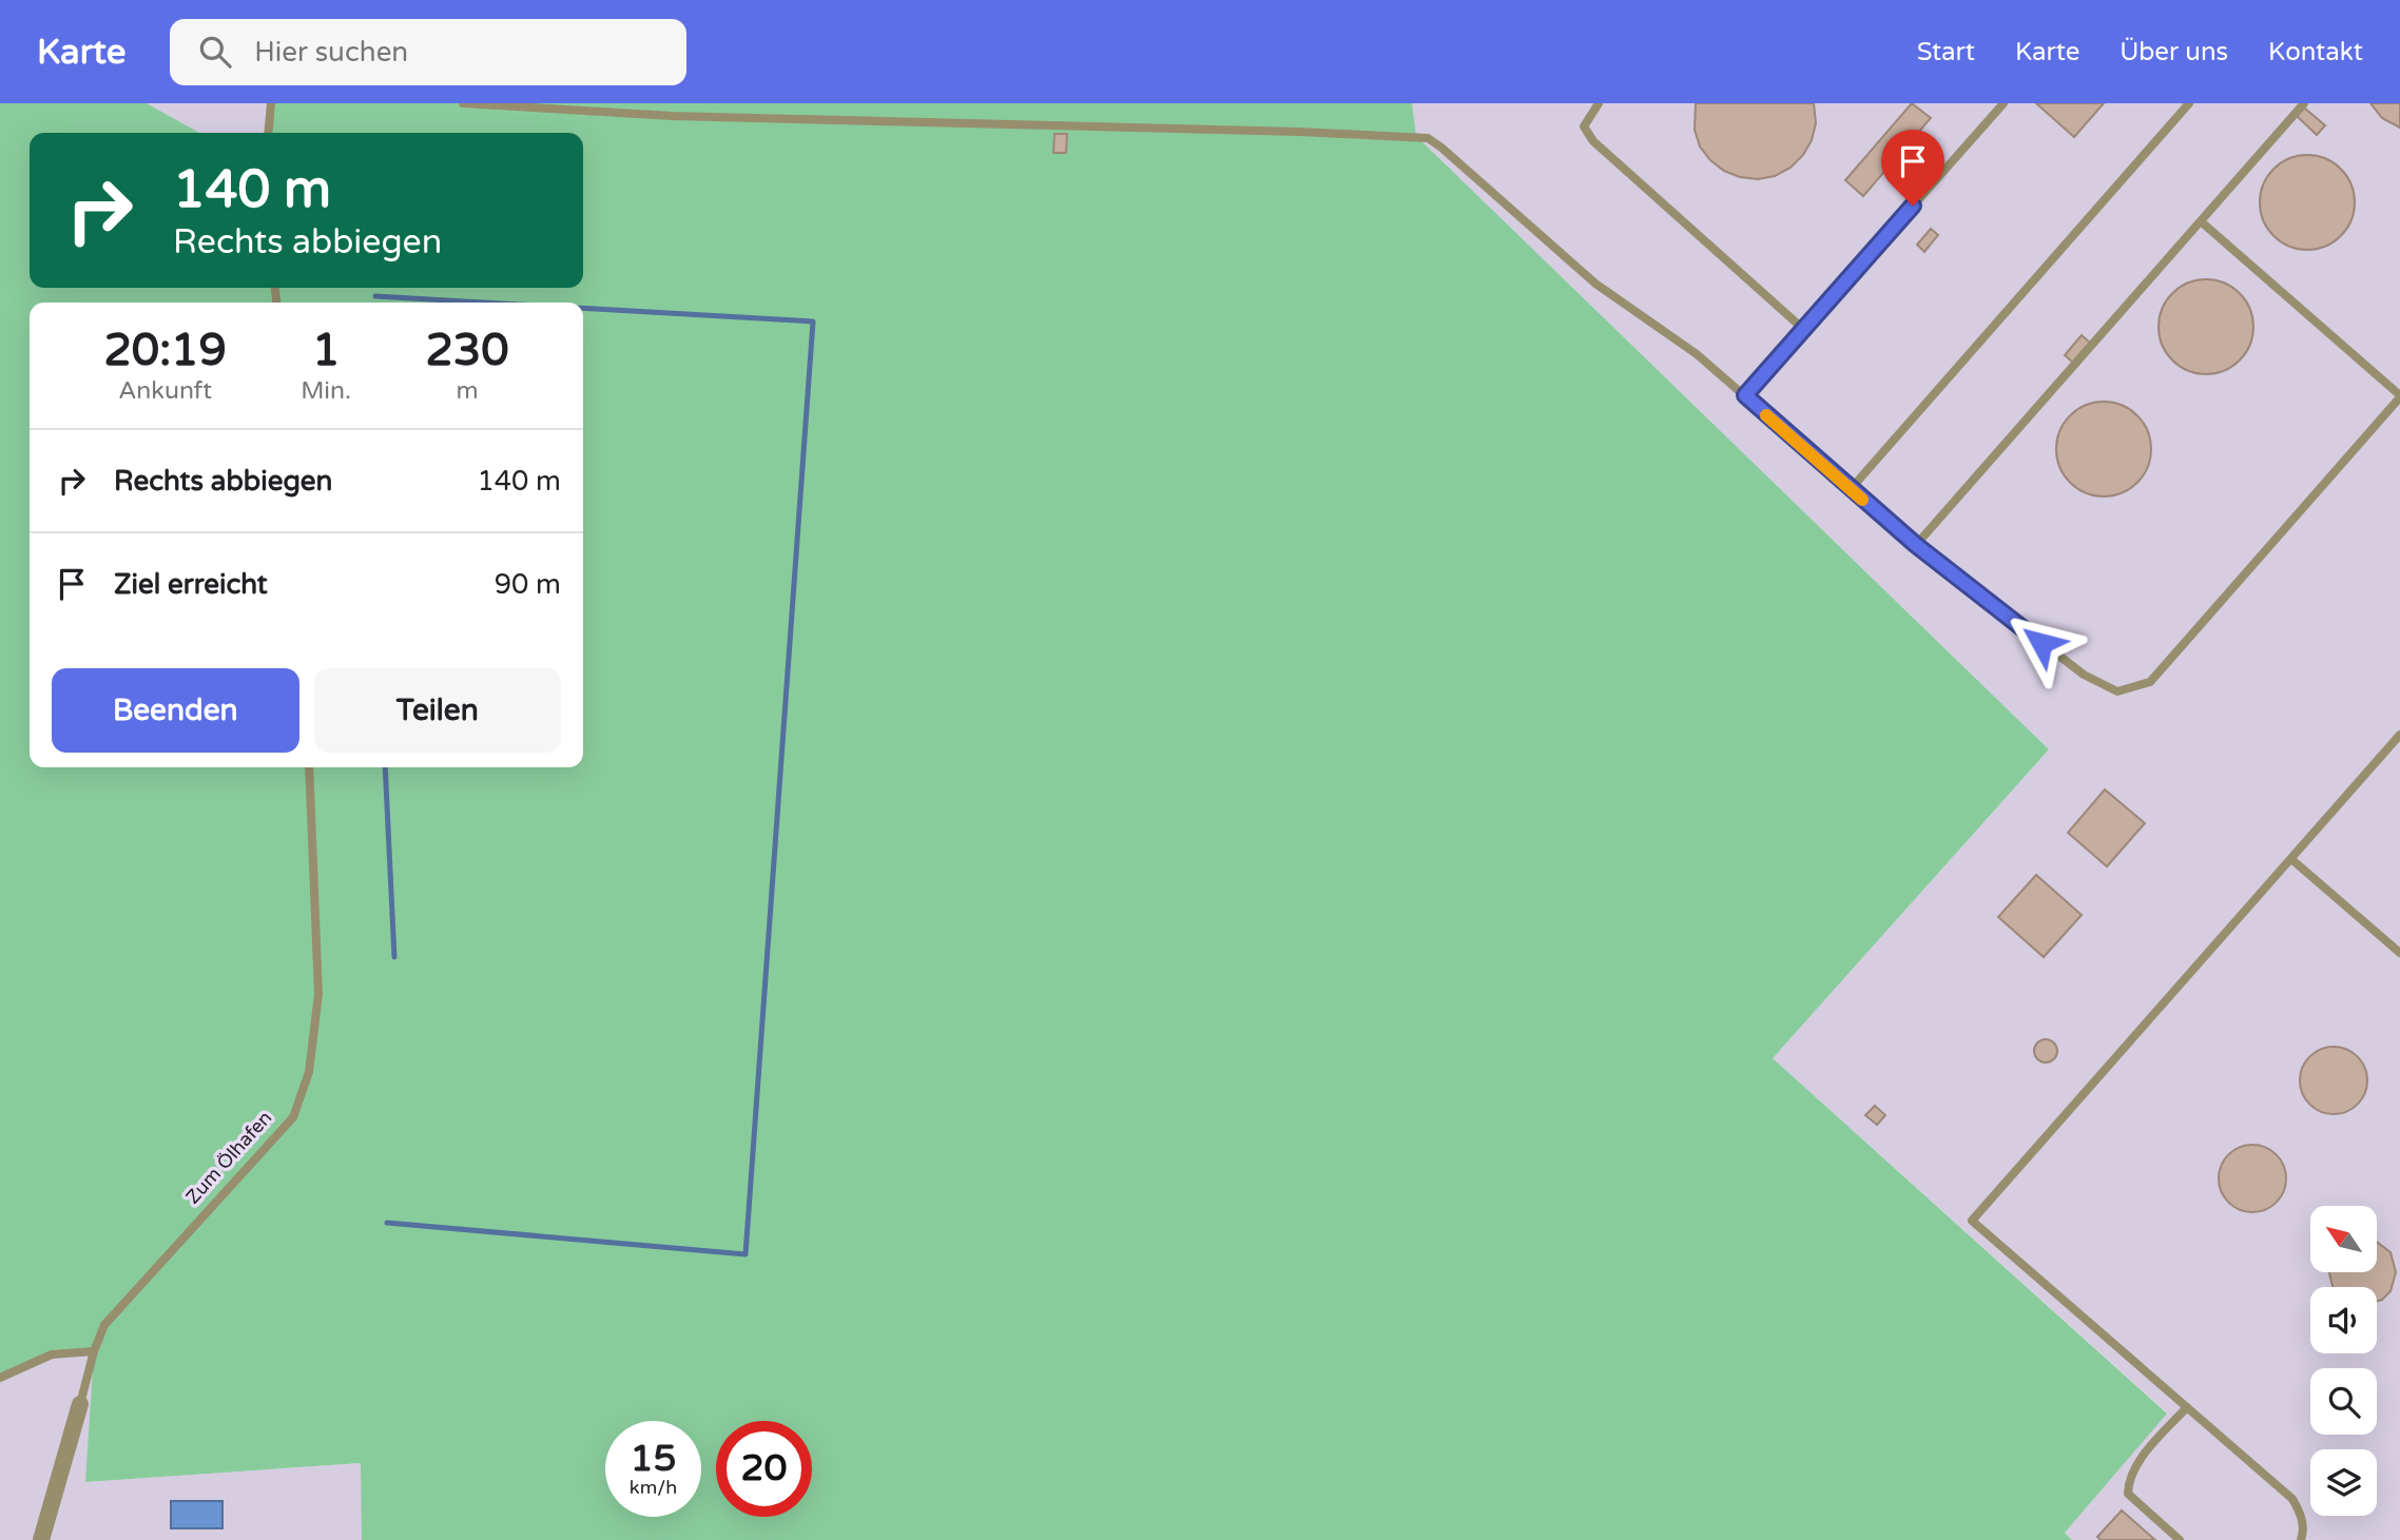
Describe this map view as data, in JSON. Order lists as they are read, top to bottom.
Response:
{
  "streets": {
    "street": ["Zum Ölhafen"]
  },
  "north": "top left",
  "page": {
    "header": "Karte",
    "search": "Hier suchen",
    "nav": [
      "Start",
      "Karte",
      "Über uns",
      "Kontakt"
    ],
    "turn": ["140 m", "Rechts abbiegen"],
    "eta": [
      "20:19",
      "Ankunft",
      "1",
      "Min.",
      "230",
      "m"
    ],
    "list": [
      {
        "name": "Rechts abbiegen",
        "value": "140 m"
      },
      {
        "name": "Ziel erreicht",
        "value": "90 m"
      }
    ],
    "buttons": ["Beenden", "Teilen"],
    "speed": "15 km/h",
    "limit": "20"
  }
}
